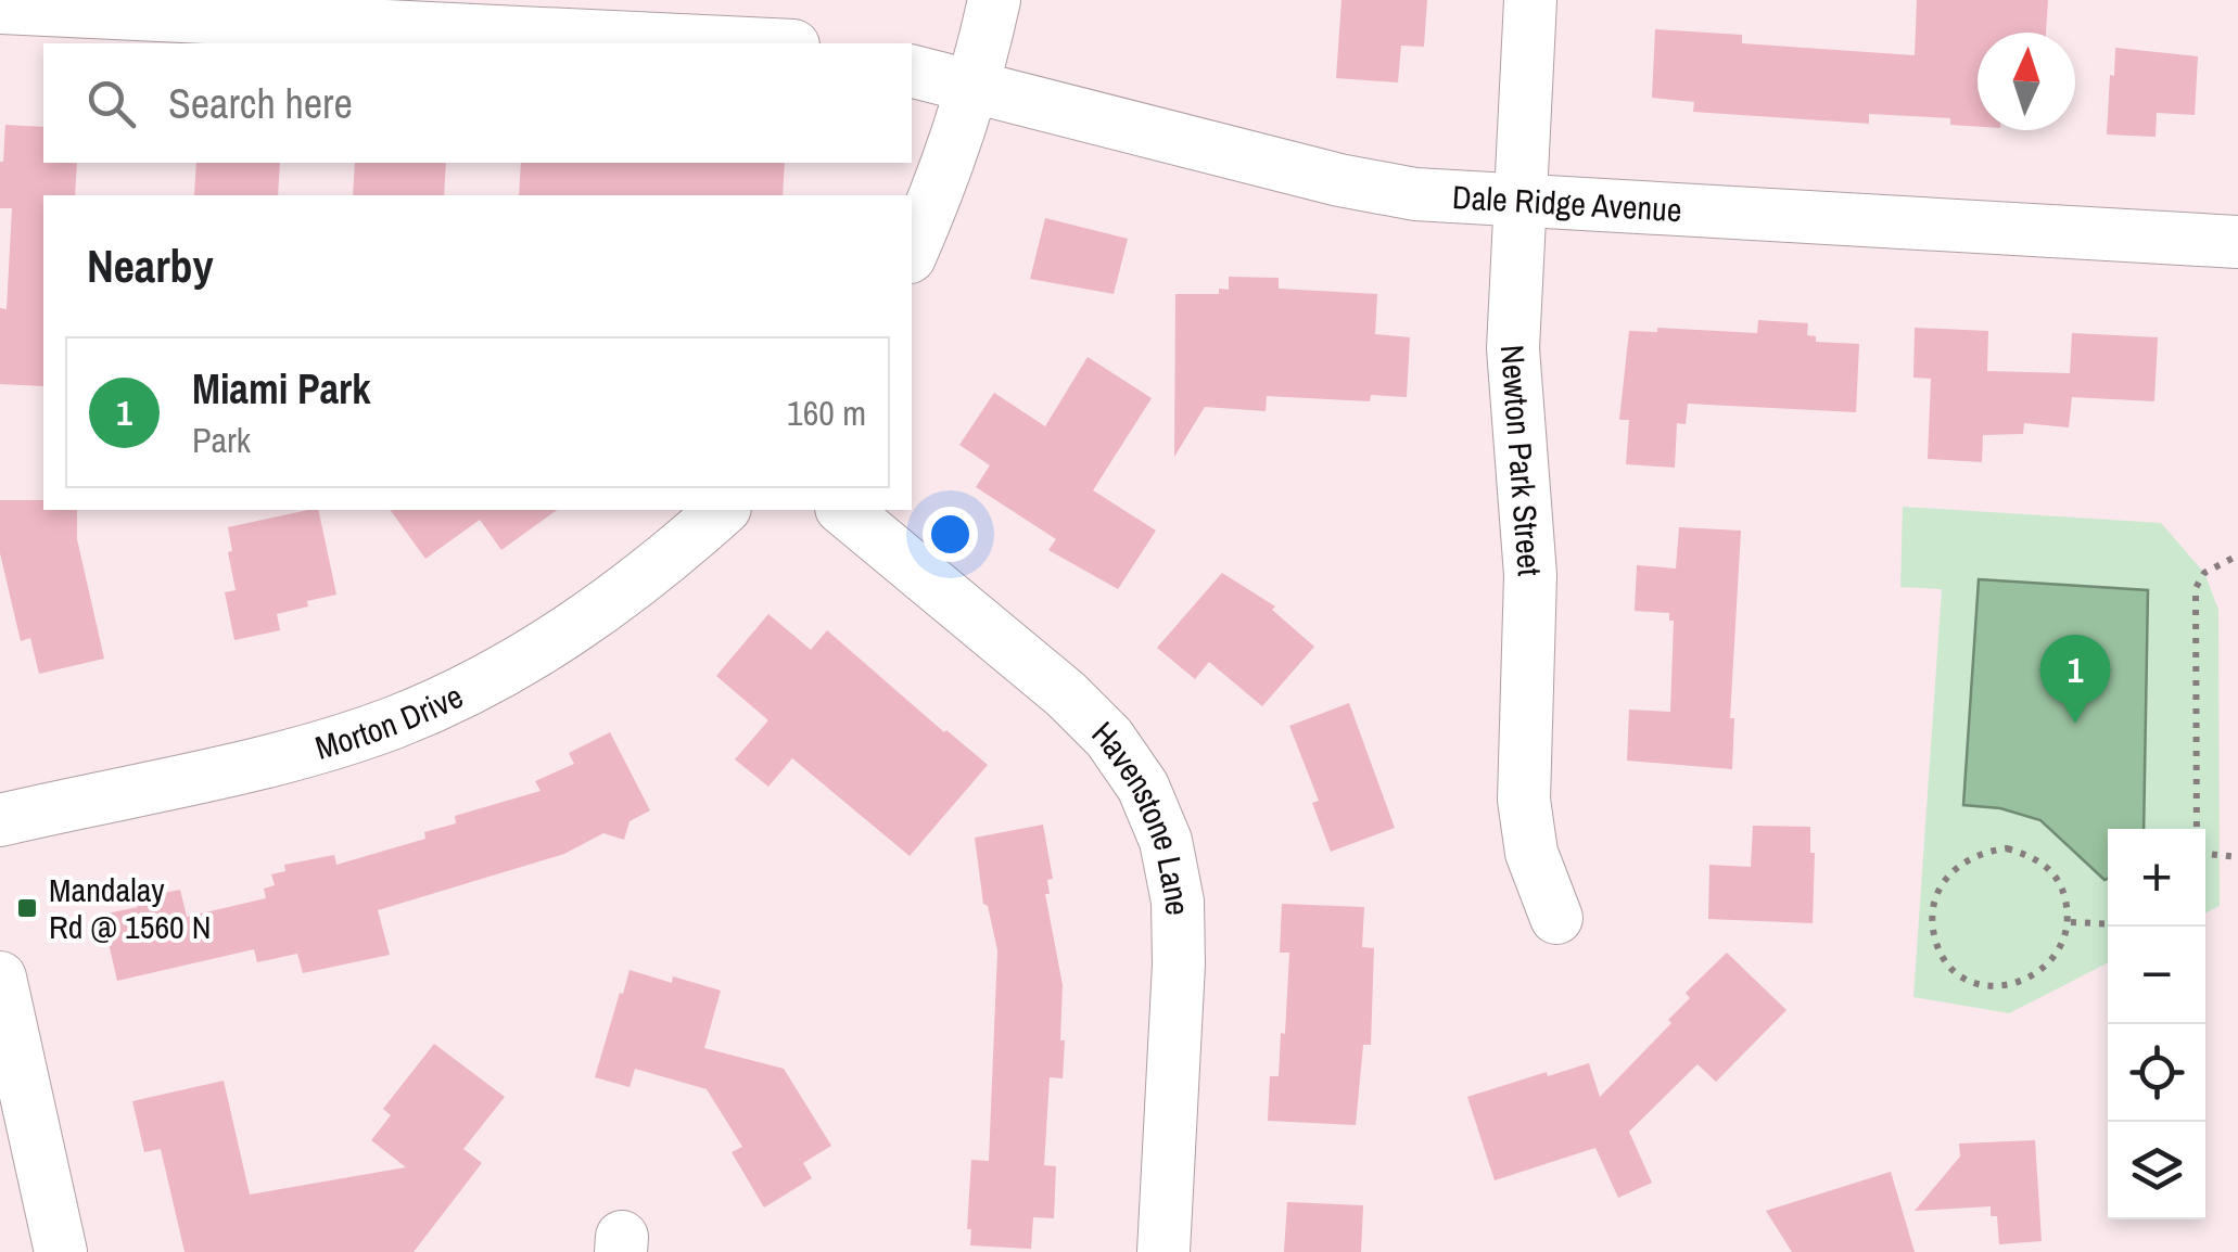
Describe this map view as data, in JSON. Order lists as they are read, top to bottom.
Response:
{
  "streets": {
    "street": [
      "Dale Ridge Avenue",
      "Newton Park Street",
      "Morton Drive",
      "Havenstone Lane"
    ]
  },
  "crossings": [
    ["Dale Ridge Avenue", "Newton Park Street"]
  ],
  "places": {
    "transit": ["Mandalay Rd @ 1560 N"]
  },
  "north": "top",
  "page": {
    "search": "Search here",
    "heading": "Nearby",
    "list": [
      {
        "mark": "1",
        "name": "Miami Park",
        "note": "Park",
        "value": "160 m"
      }
    ],
    "pins": "1",
    "map_buttons": ["+", "−"]
  }
}
